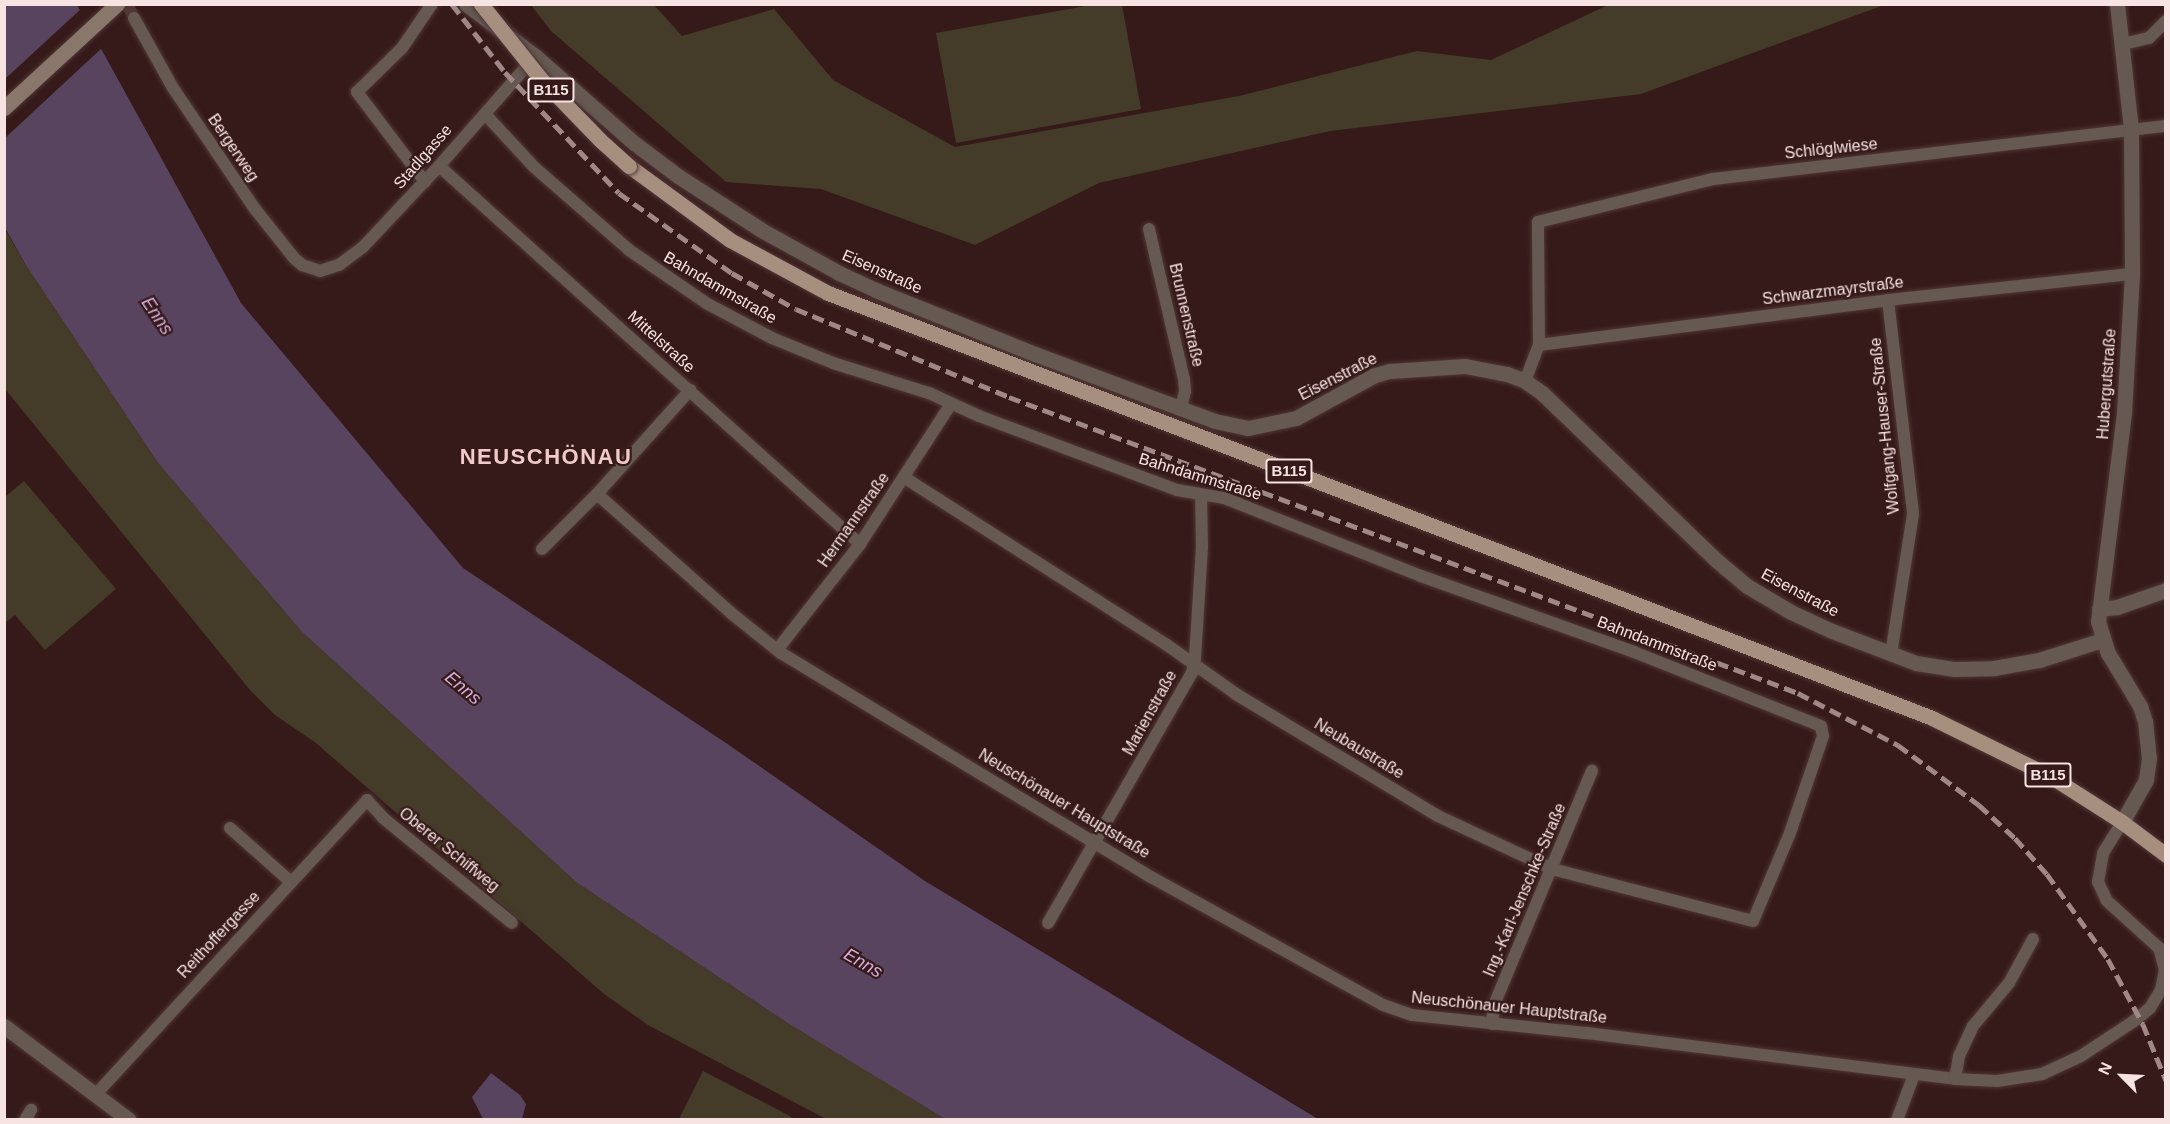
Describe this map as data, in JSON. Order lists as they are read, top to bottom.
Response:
{
  "streets": {
    "main road": ["B115"],
    "street": [
      "Bergerweg",
      "Schlöglwiese",
      "Stadlgasse",
      "Eisenstraße",
      "Bahndammstraße",
      "Schwarzmayrstraße",
      "Brunnenstraße",
      "Mittelstraße",
      "Hubergutstraße",
      "Wolfgang-Hauser-Straße",
      "Hermannstraße",
      "Marienstraße",
      "Neubaustraße",
      "Neuschönauer Hauptstraße",
      "Oberer Schiffweg",
      "Ing.-Karl-Jenschke-Straße",
      "Reithoffergasse"
    ]
  },
  "crossings": [
    ["B115", "Neuschönauer Hauptstraße"],
    ["Bergerweg", "Stadlgasse"],
    ["Schlöglwiese", "Schwarzmayrstraße"],
    ["Schlöglwiese", "Hubergutstraße"],
    ["Stadlgasse", "Eisenstraße"],
    ["Stadlgasse", "Bahndammstraße"],
    ["Stadlgasse", "Mittelstraße"],
    ["Eisenstraße", "Brunnenstraße"],
    ["Eisenstraße", "Hubergutstraße"],
    ["Eisenstraße", "Wolfgang-Hauser-Straße"],
    ["Bahndammstraße", "Hermannstraße"],
    ["Bahndammstraße", "Marienstraße"],
    ["Bahndammstraße", "Neubaustraße"],
    ["Schwarzmayrstraße", "Hubergutstraße"],
    ["Schwarzmayrstraße", "Wolfgang-Hauser-Straße"],
    ["Mittelstraße", "Hermannstraße"],
    ["Hermannstraße", "Neubaustraße"],
    ["Hermannstraße", "Neuschönauer Hauptstraße"],
    ["Marienstraße", "Neubaustraße"],
    ["Marienstraße", "Neuschönauer Hauptstraße"],
    ["Neubaustraße", "Ing.-Karl-Jenschke-Straße"],
    ["Neuschönauer Hauptstraße", "Ing.-Karl-Jenschke-Straße"],
    ["Oberer Schiffweg", "Reithoffergasse"]
  ],
  "districts": ["NEUSCHÖNAU"],
  "water": ["Enns"],
  "north": "top left"
}
